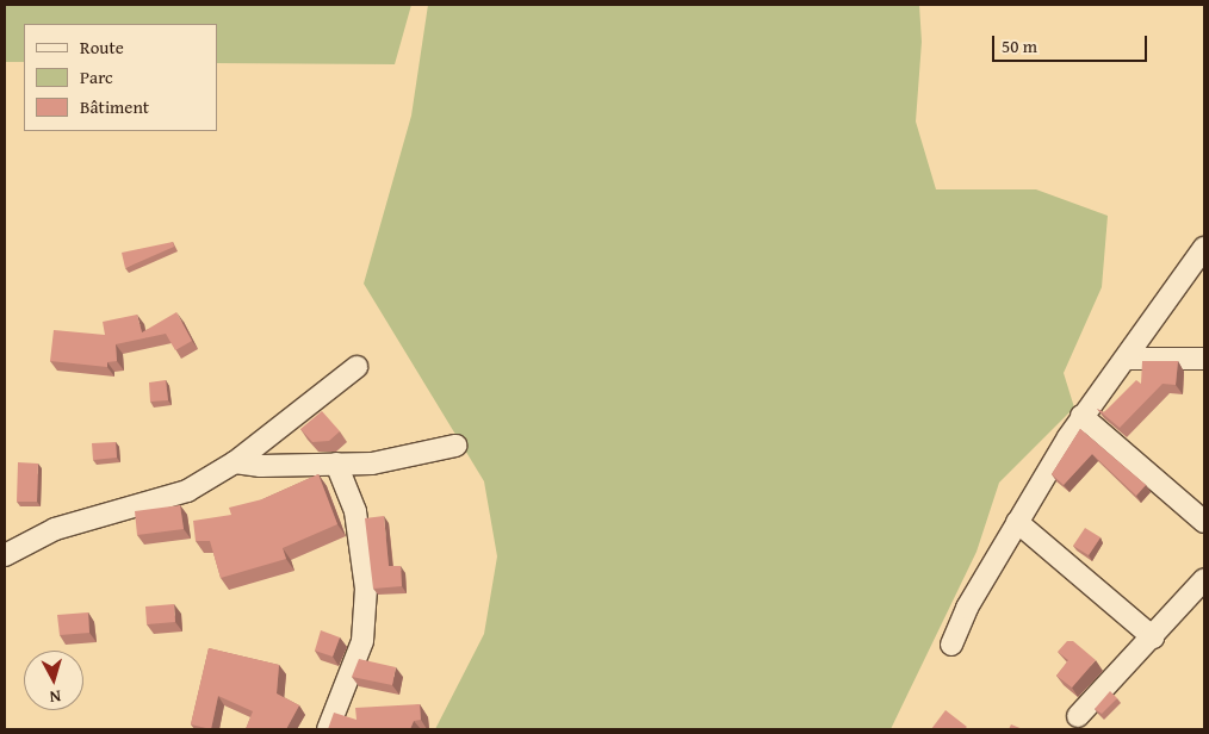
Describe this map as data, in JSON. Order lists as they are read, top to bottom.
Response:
{
  "legend": ["Route", "Parc", "Bâtiment"],
  "scale_bar": "50 m",
  "north": "bottom"
}
